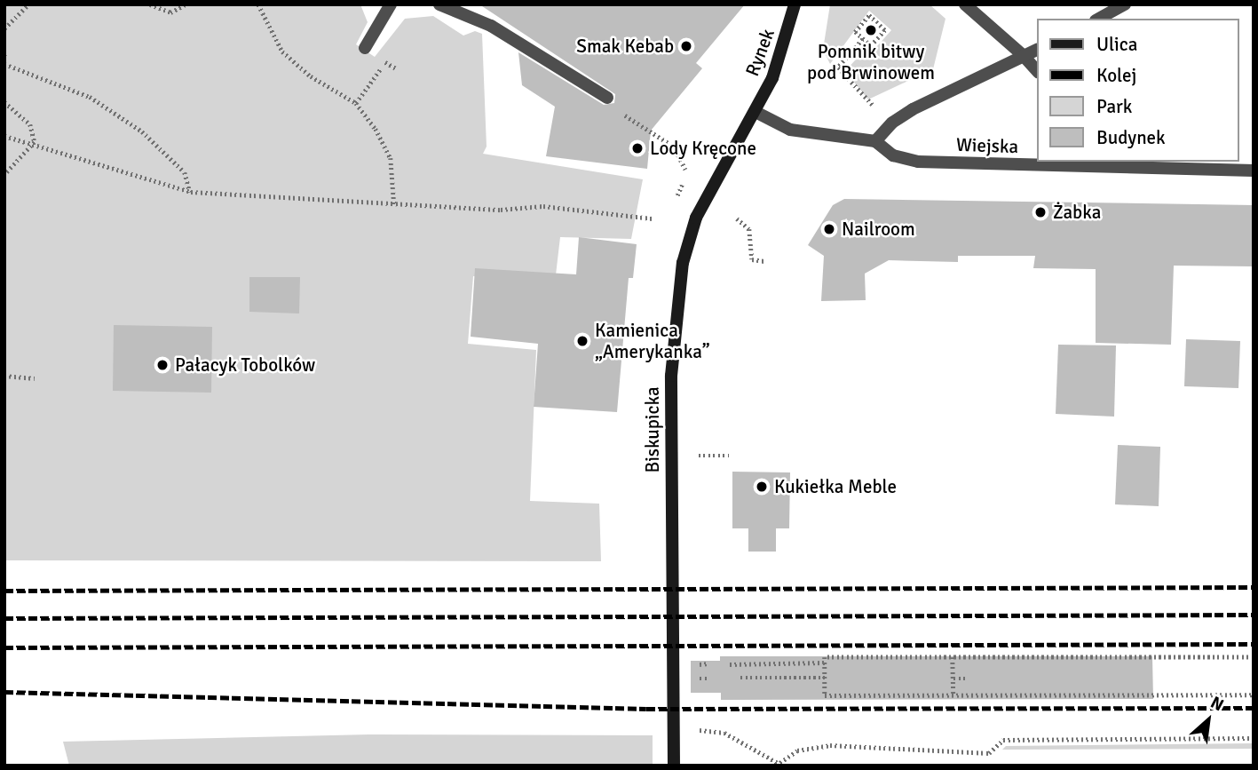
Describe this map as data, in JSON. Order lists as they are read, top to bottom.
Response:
{
  "streets": {
    "main road": ["Rynek", "Biskupicka"],
    "street": ["Wiejska"]
  },
  "crossings": [
    ["Rynek", "Biskupicka"]
  ],
  "places": [
    "Pomnik bitwy pod Brwinowem",
    "Smak Kebab",
    "Lody Kręcone",
    "Żabka",
    "Nailroom",
    "Kamienica „Amerykanka”",
    "Pałacyk Tobolków",
    "Kukiełka Meble"
  ],
  "legend": [
    "Ulica",
    "Kolej",
    "Park",
    "Budynek"
  ],
  "north": "top right"
}
